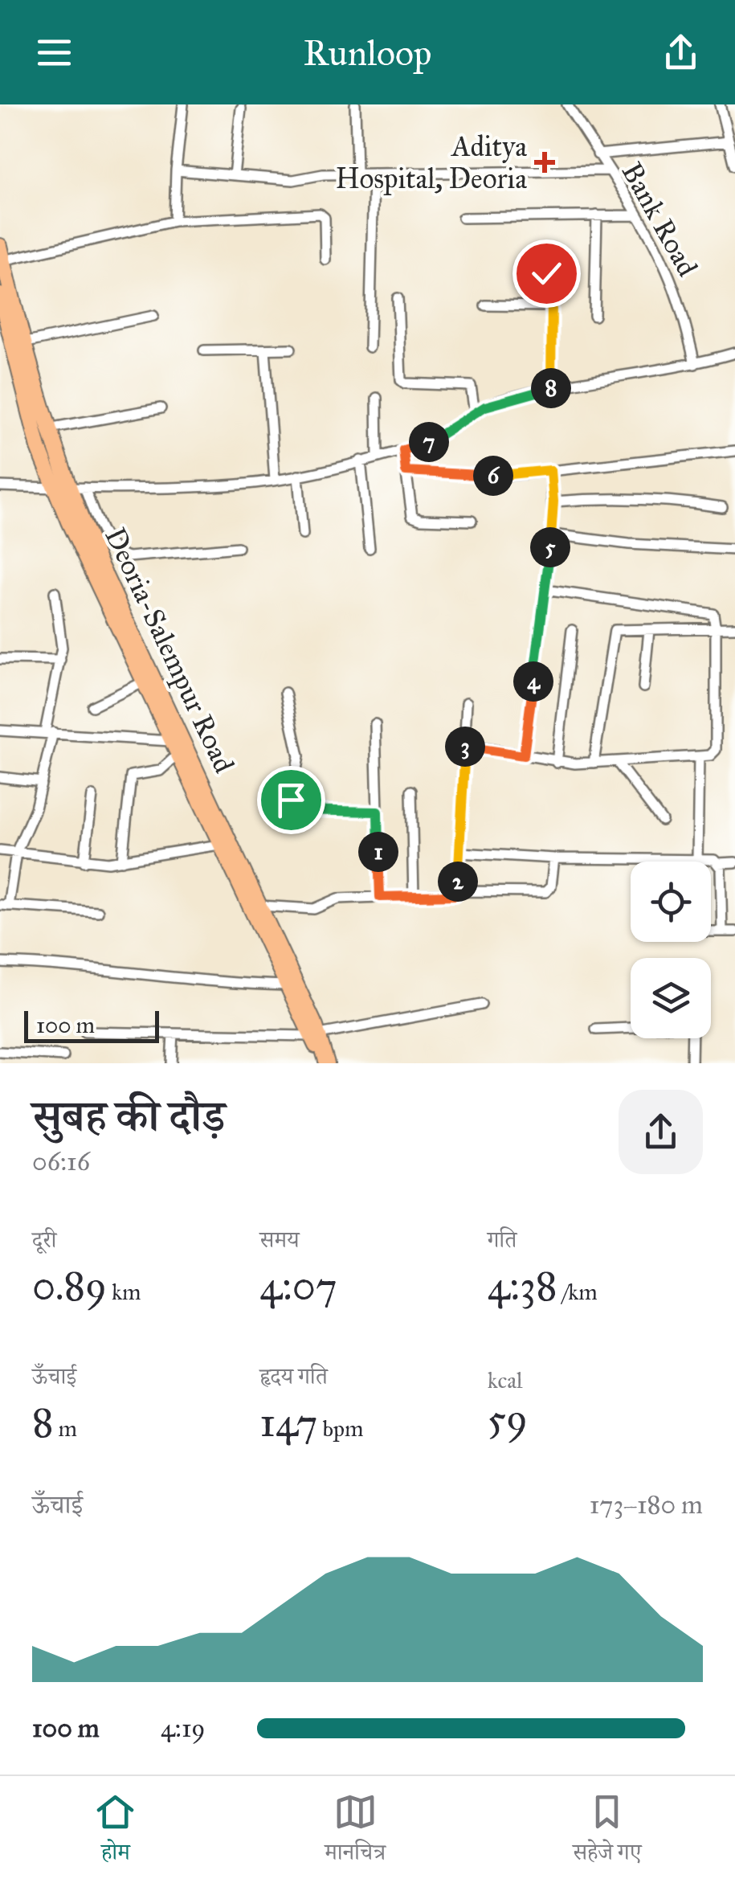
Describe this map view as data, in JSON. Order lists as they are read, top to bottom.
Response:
{
  "streets": {
    "highway": ["Deoria-Salempur Road"],
    "street": ["Bank Road"]
  },
  "places": {
    "health": ["Aditya Hospital, Deoria"]
  },
  "scale_bar": "100 m",
  "page": {
    "header": "Runloop",
    "pins": [
      "8",
      "7",
      "6",
      "5",
      "4",
      "3",
      "1",
      "2"
    ],
    "scale": "100 m",
    "heading": ["सुबह की दौड़", "06:16"],
    "stats": [
      ["दूरी", "0.89 km"],
      ["समय", "4:07"],
      ["गति", "4:38 /km"],
      ["ऊँचाई", "8 m"],
      ["हृदय गति", "147 bpm"],
      ["kcal", "59"]
    ],
    "chart": ["ऊँचाई", "173–180 m"],
    "list": [
      {
        "name": "100 m",
        "note": "4:19"
      }
    ],
    "tabs": ["होम", "मानचित्र", "सहेजे गए"]
  }
}
